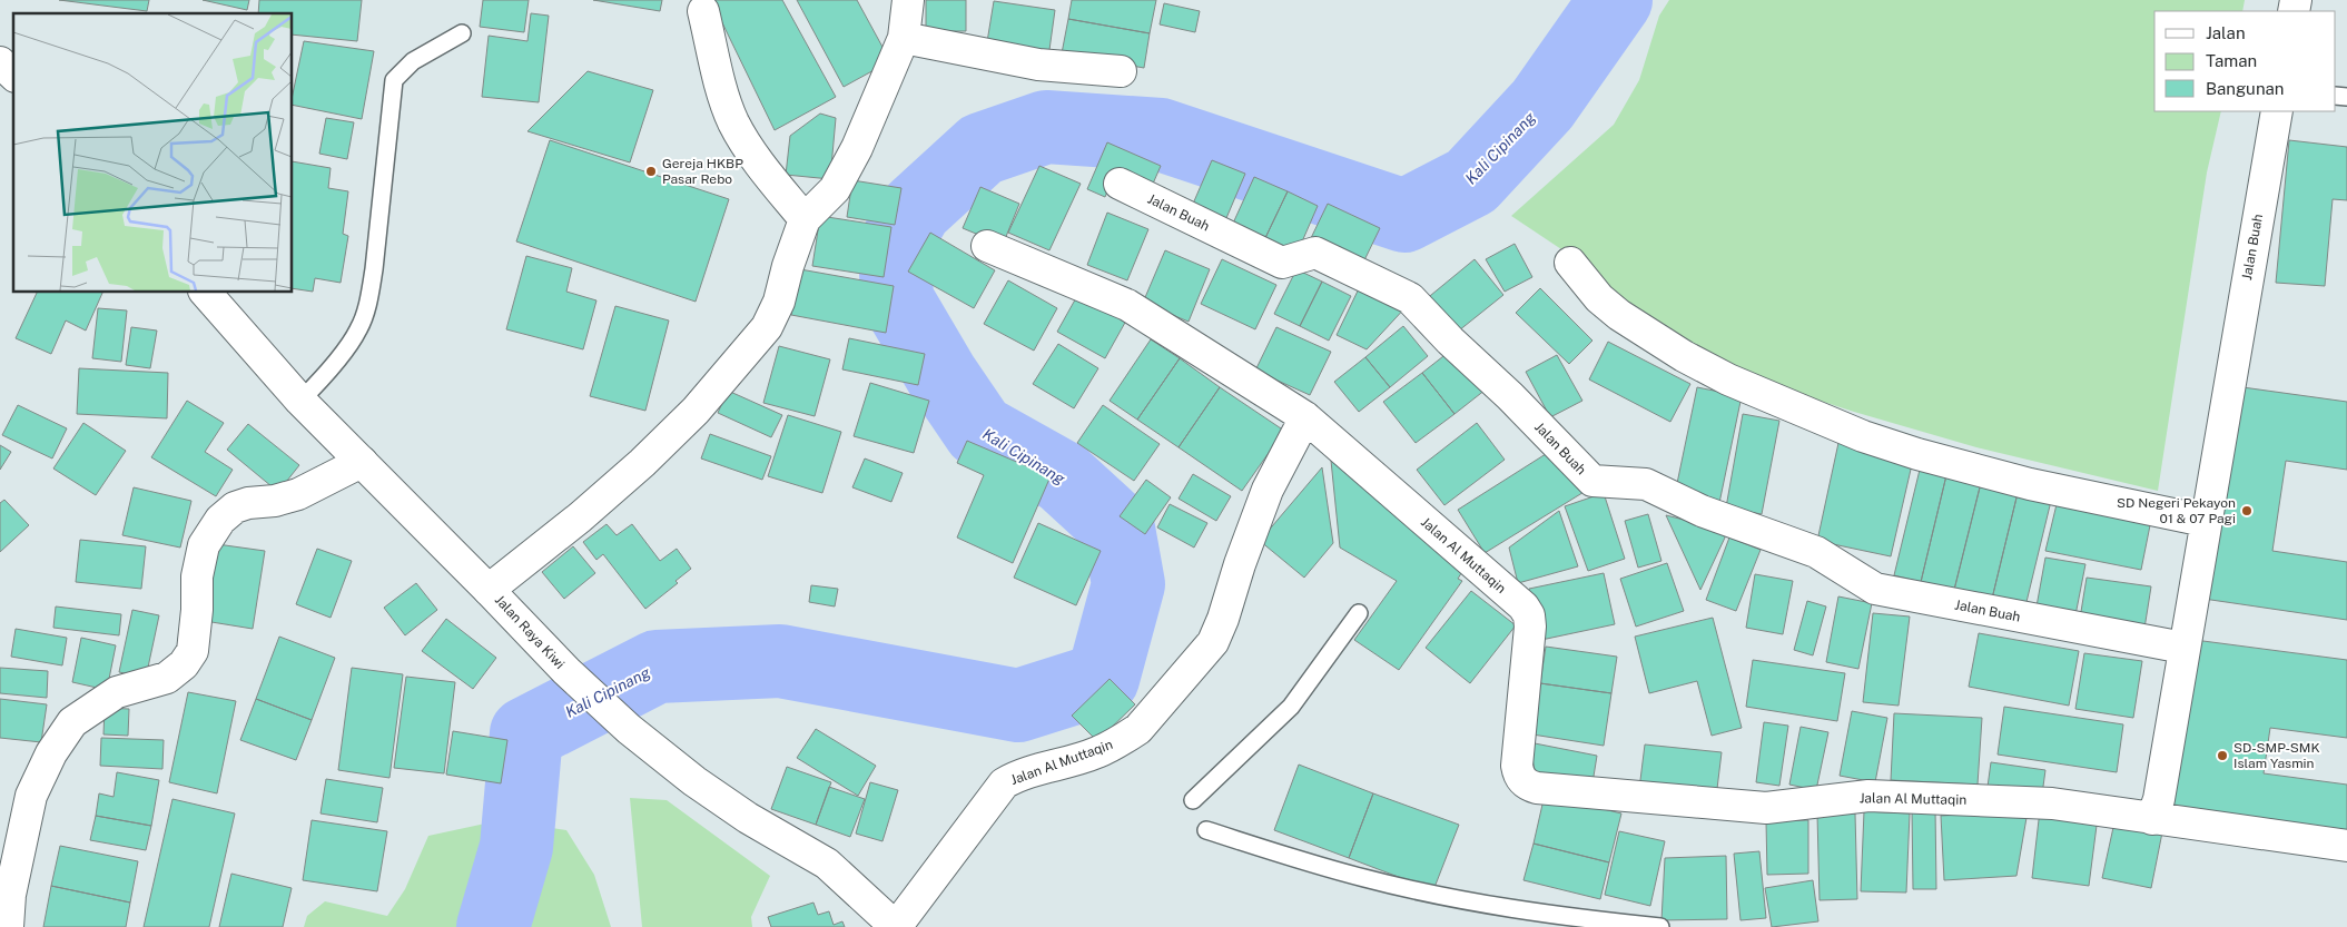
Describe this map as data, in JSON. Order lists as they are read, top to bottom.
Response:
{
  "streets": {
    "street": ["Jalan Buah", "Jalan Al Muttaqin", "Jalan Raya Kiwi"]
  },
  "crossings": [
    ["Jalan Buah", "Jalan Al Muttaqin"],
    ["Jalan Al Muttaqin", "Jalan Raya Kiwi"]
  ],
  "water": ["Kali Cipinang"],
  "places": ["Gereja HKBP Pasar Rebo", "SD Negeri Pekayon 01 & 07 Pagi", "SD-SMP-SMK Islam Yasmin"],
  "legend": ["Jalan", "Taman", "Bangunan"]
}
